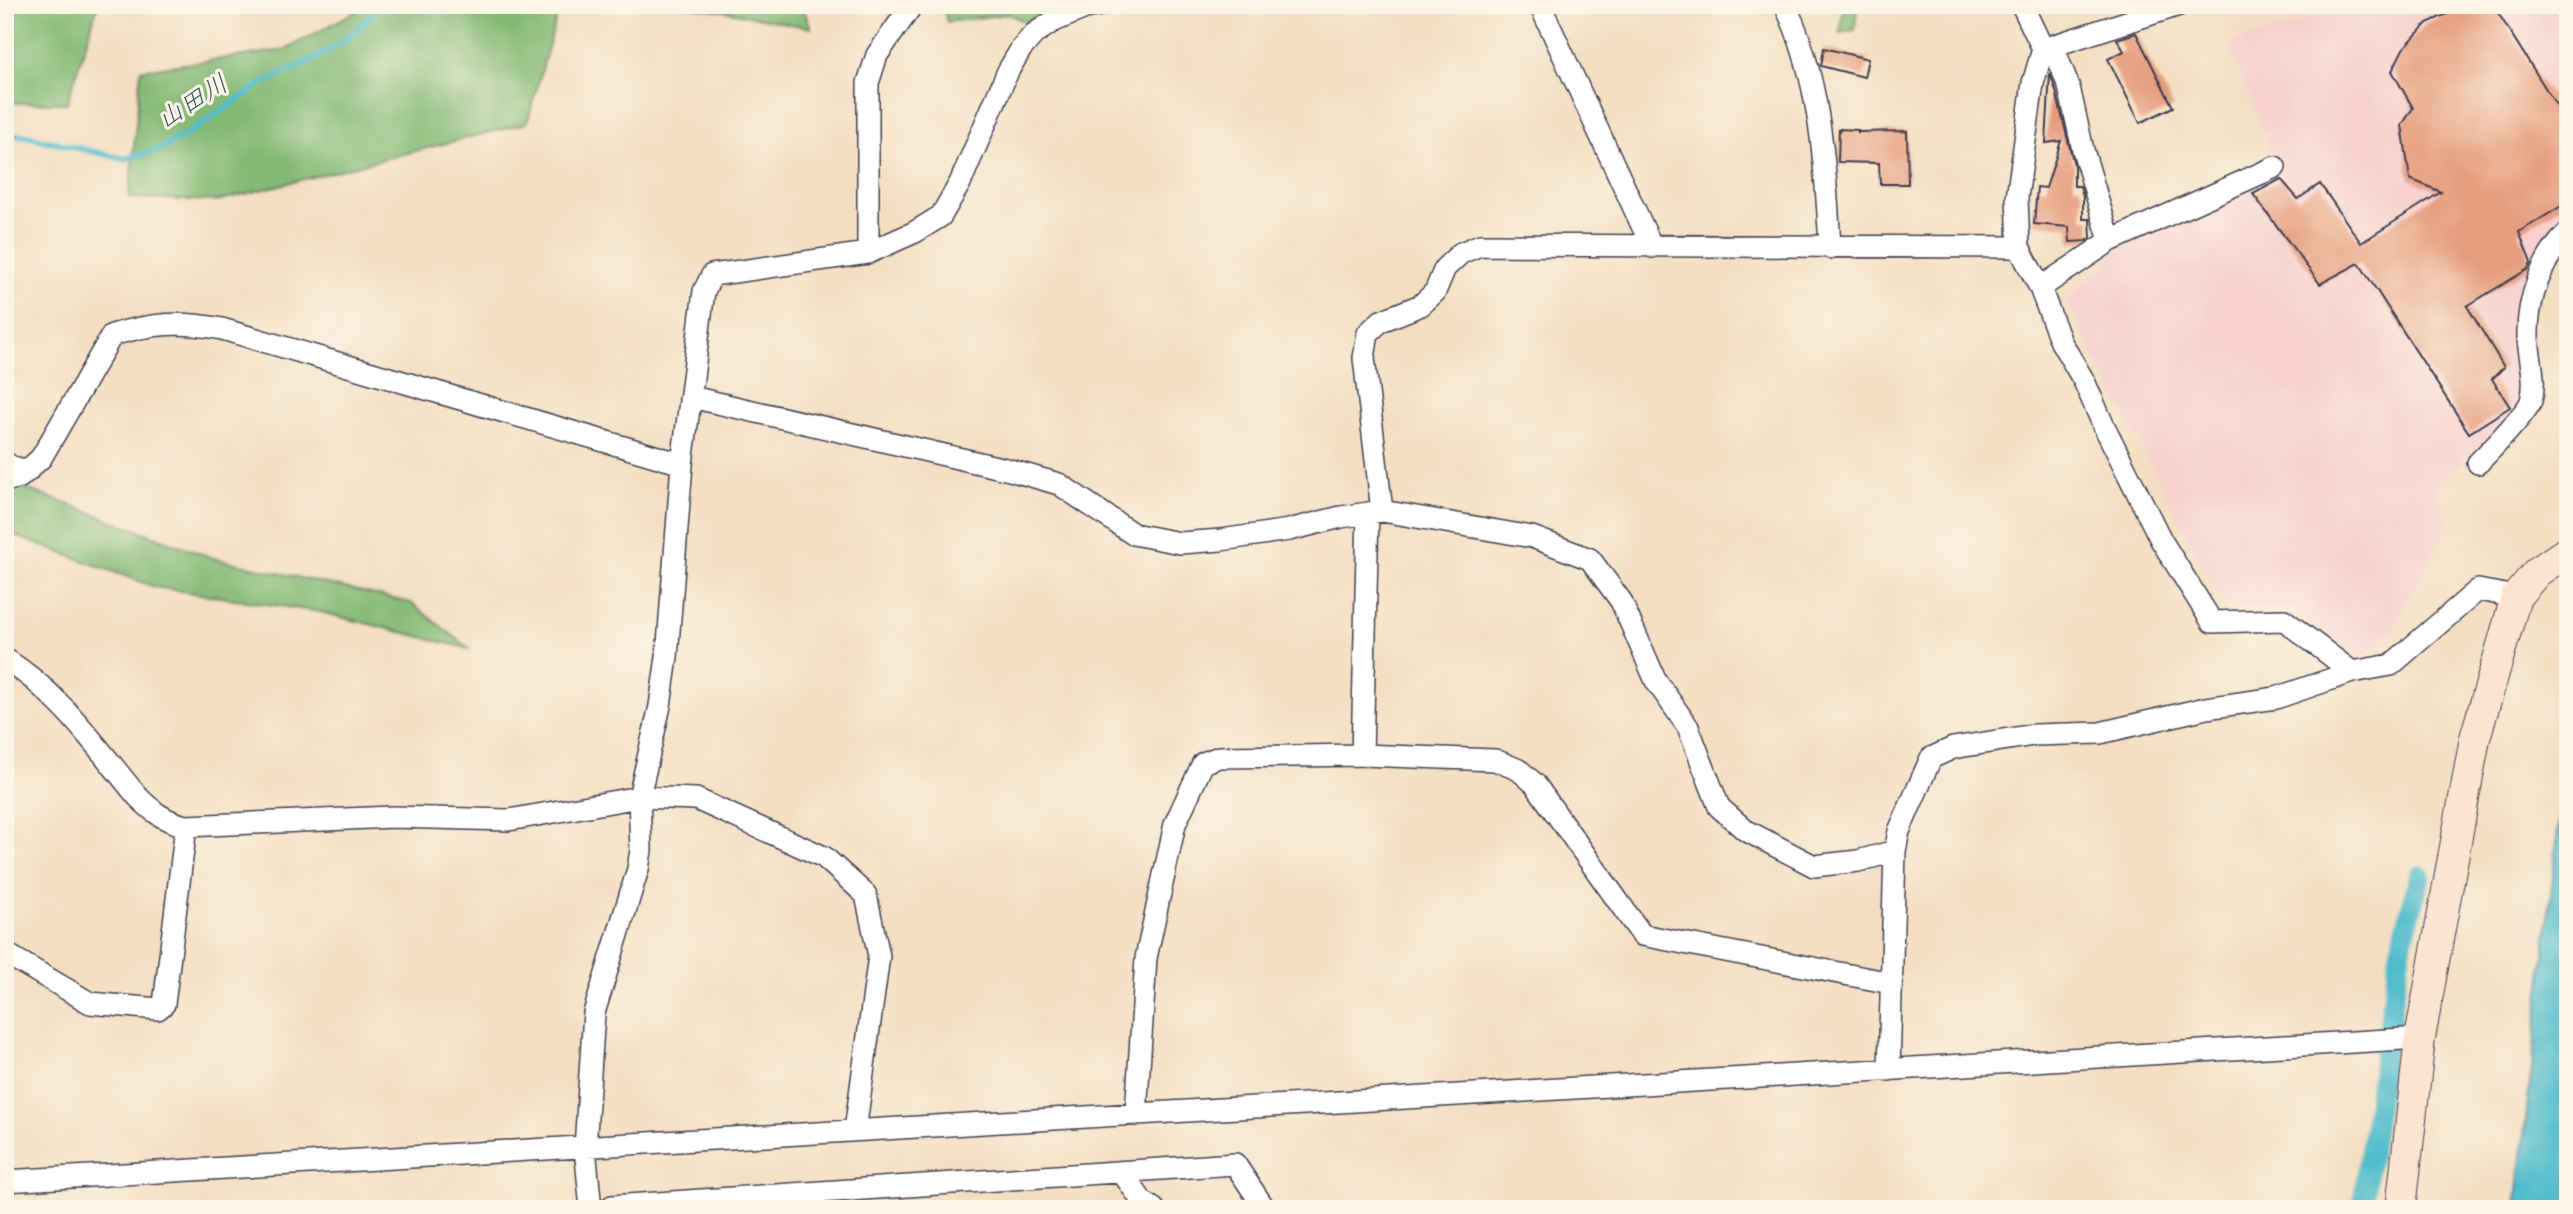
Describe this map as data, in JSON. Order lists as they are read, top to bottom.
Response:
{
  "water": ["山田川"]
}
